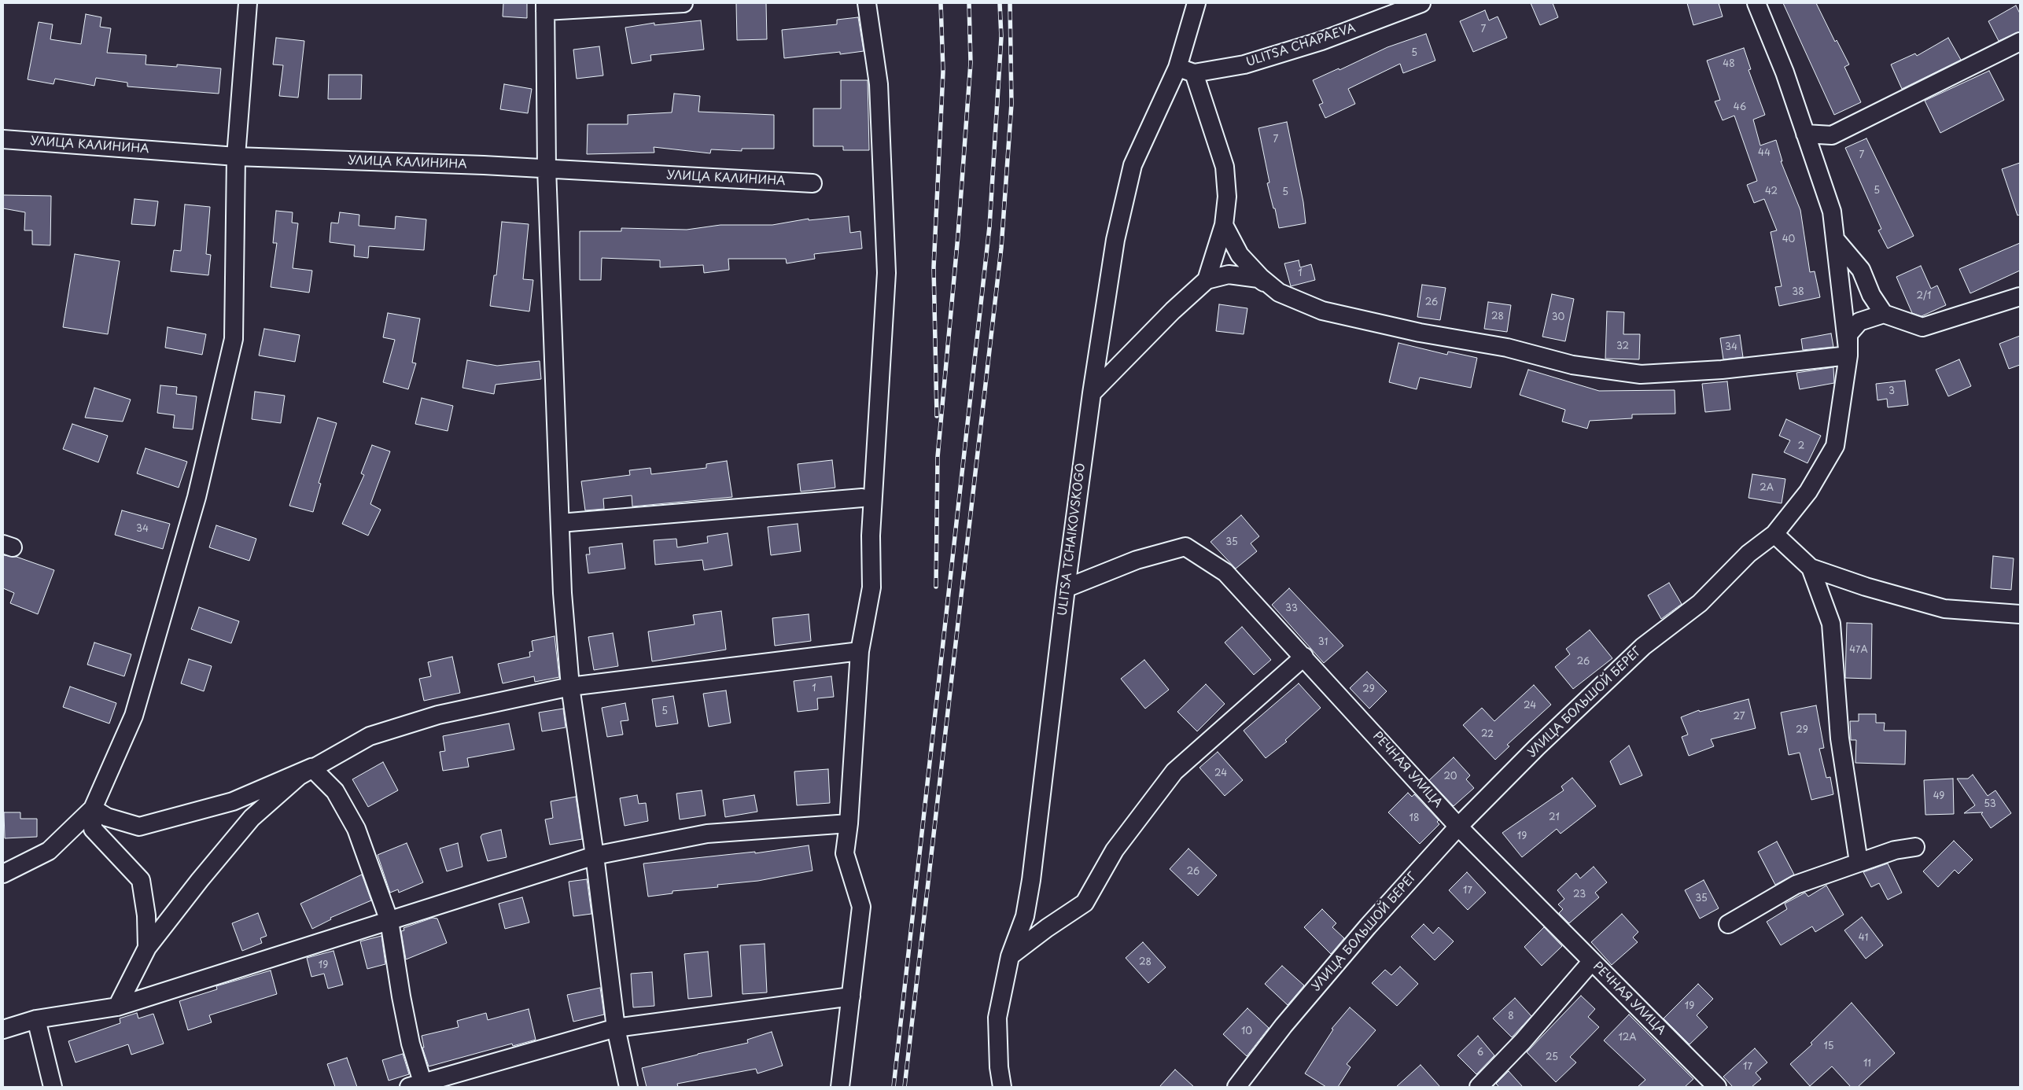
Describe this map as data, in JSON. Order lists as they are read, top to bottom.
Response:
{
  "streets": {
    "street": [
      "ULITSA CHAPAEVA",
      "УЛИЦА КАЛИНИНА",
      "ULITSA TCHAIKOVSKOGO",
      "УЛИЦА БОЛЬШОЙ БЕРЕГ",
      "РЕЧНАЯ УЛИЦА"
    ]
  },
  "crossings": [
    ["ULITSA CHAPAEVA", "ULITSA TCHAIKOVSKOGO"],
    ["ULITSA TCHAIKOVSKOGO", "РЕЧНАЯ УЛИЦА"],
    ["УЛИЦА БОЛЬШОЙ БЕРЕГ", "РЕЧНАЯ УЛИЦА"]
  ],
  "house_numbers": [
    "7",
    "5",
    "48",
    "46",
    "7",
    "44",
    "7",
    "5",
    "42",
    "5",
    "40",
    "1",
    "38",
    "2/1",
    "26",
    "28",
    "30",
    "32",
    "34",
    "3",
    "2",
    "2А",
    "34",
    "35",
    "33",
    "31",
    "47А",
    "26",
    "1",
    "29",
    "24",
    "5",
    "27",
    "29",
    "22",
    "24",
    "20",
    "49",
    "53",
    "21",
    "18",
    "19",
    "26",
    "17",
    "23",
    "35",
    "41",
    "28",
    "19",
    "19",
    "8",
    "10",
    "12А",
    "15",
    "6",
    "25",
    "11",
    "17"
  ]
}
